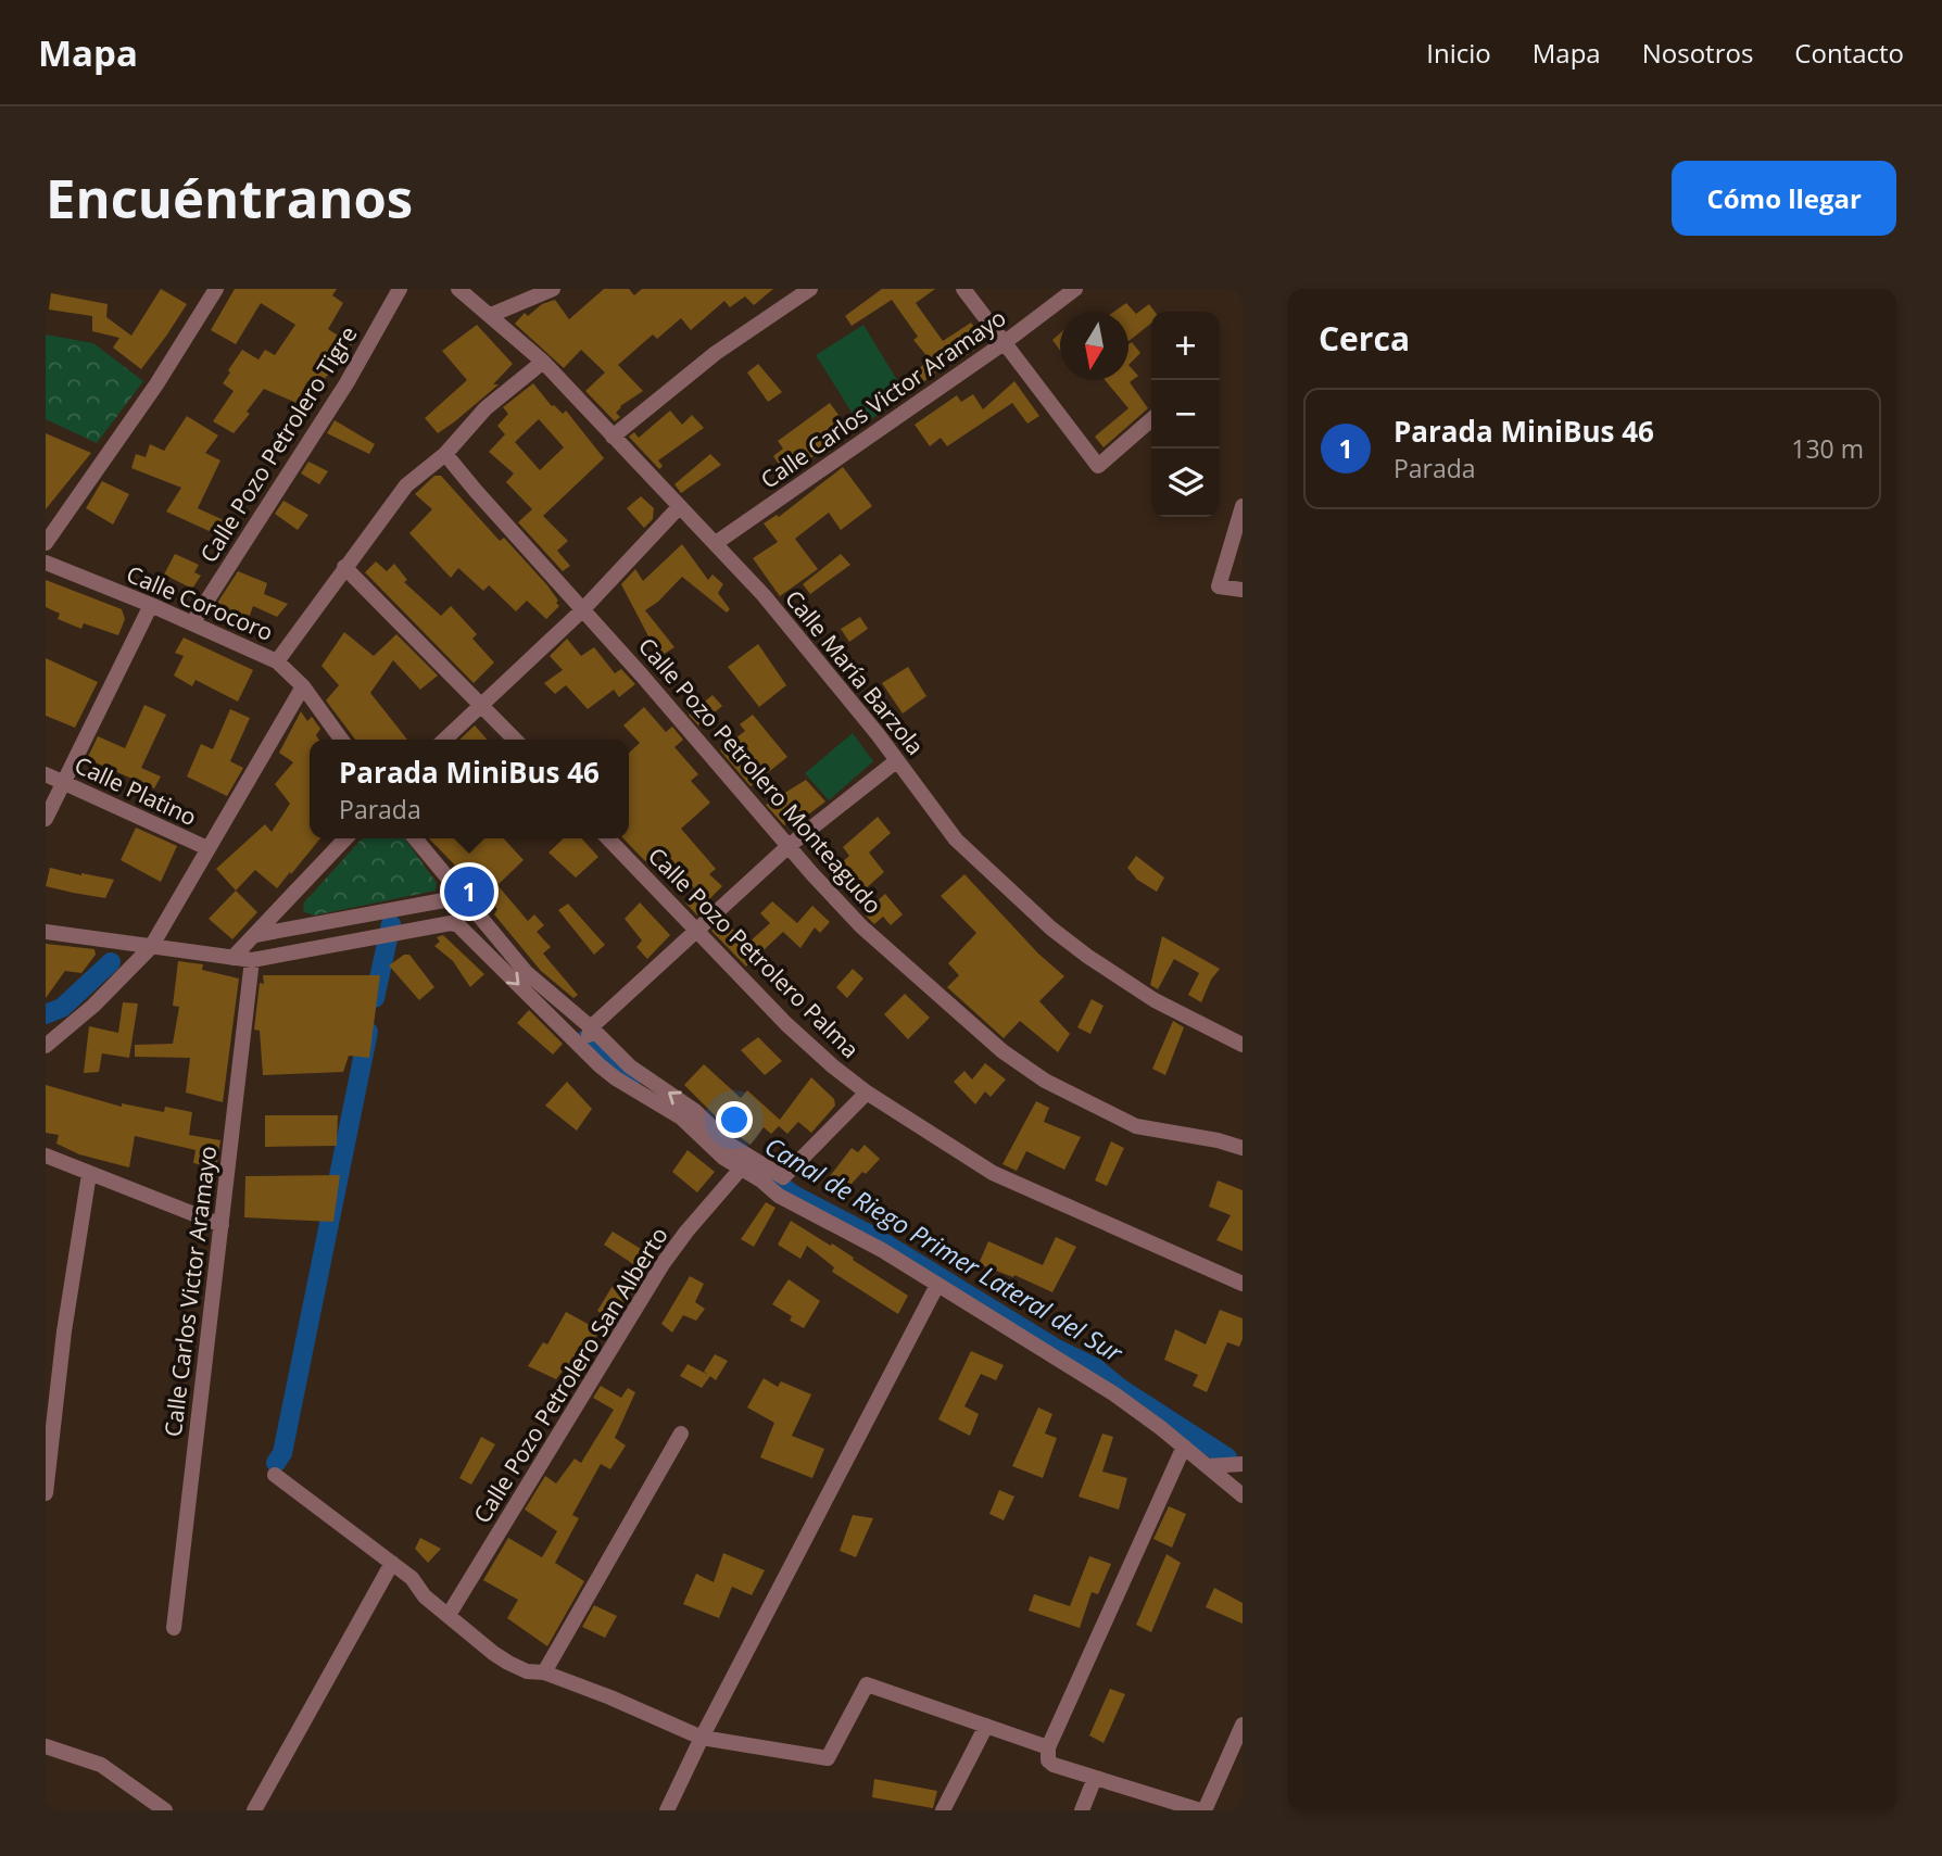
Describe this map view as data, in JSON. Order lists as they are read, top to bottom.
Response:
{
  "streets": {
    "street": [
      "Calle Carlos Victor Aramayo",
      "Calle Pozo Petrolero Tigre",
      "Calle Corocoro",
      "Calle María Barzola",
      "Calle Pozo Petrolero Monteagudo",
      "Calle Platino",
      "Calle Pozo Petrolero Palma",
      "Calle Pozo Petrolero San Alberto"
    ]
  },
  "crossings": [
    ["Calle Carlos Victor Aramayo", "Calle María Barzola"],
    ["Calle Pozo Petrolero Tigre", "Calle Corocoro"]
  ],
  "water": ["Canal de Riego Primer Lateral del Sur"],
  "north": "bottom",
  "page": {
    "header": "Mapa",
    "nav": [
      "Inicio",
      "Mapa",
      "Nosotros",
      "Contacto"
    ],
    "buttons": "Cómo llegar",
    "title": "Encuéntranos",
    "heading": "Cerca",
    "map_buttons": ["+", "−"],
    "list": [
      {
        "mark": "1",
        "name": "Parada MiniBus 46",
        "note": "Parada",
        "value": "130 m"
      }
    ],
    "popup": ["Parada MiniBus 46", "Parada"],
    "pins": "1"
  }
}
